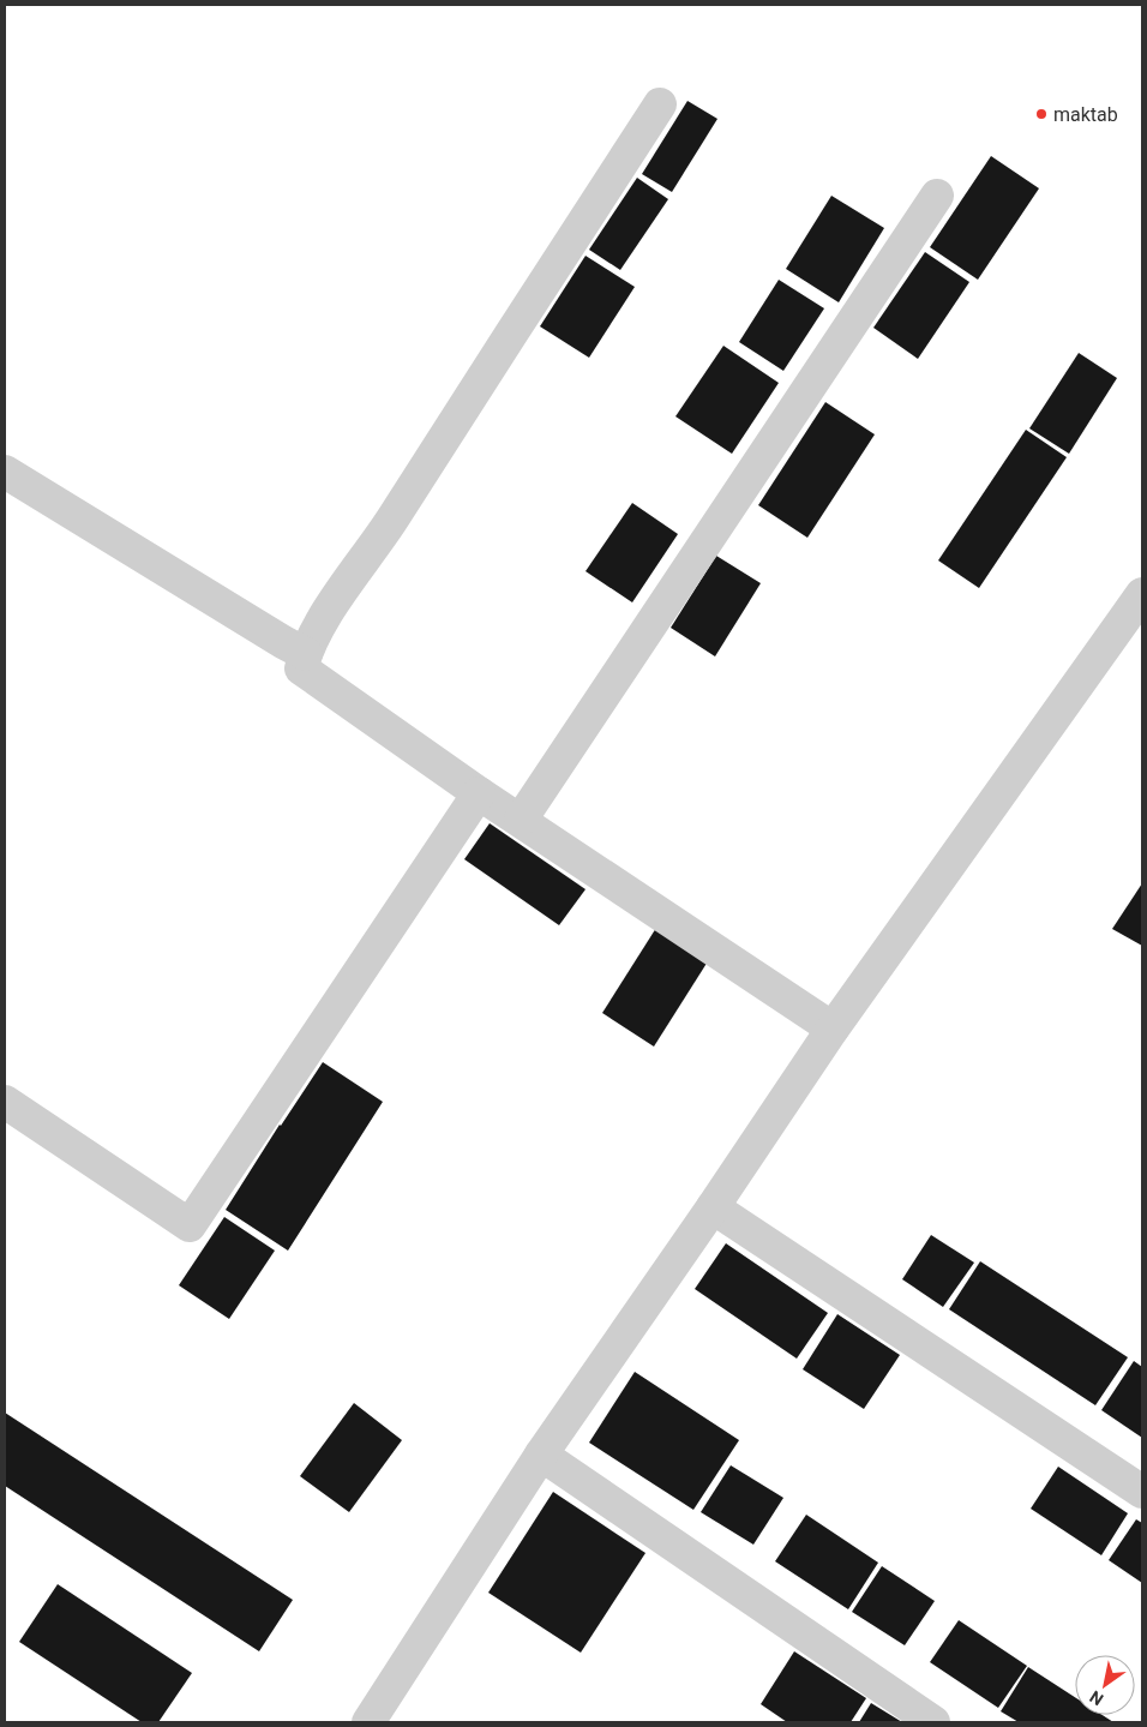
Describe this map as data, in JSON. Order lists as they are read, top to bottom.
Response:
{
  "places": ["maktab"],
  "north": "bottom left"
}
